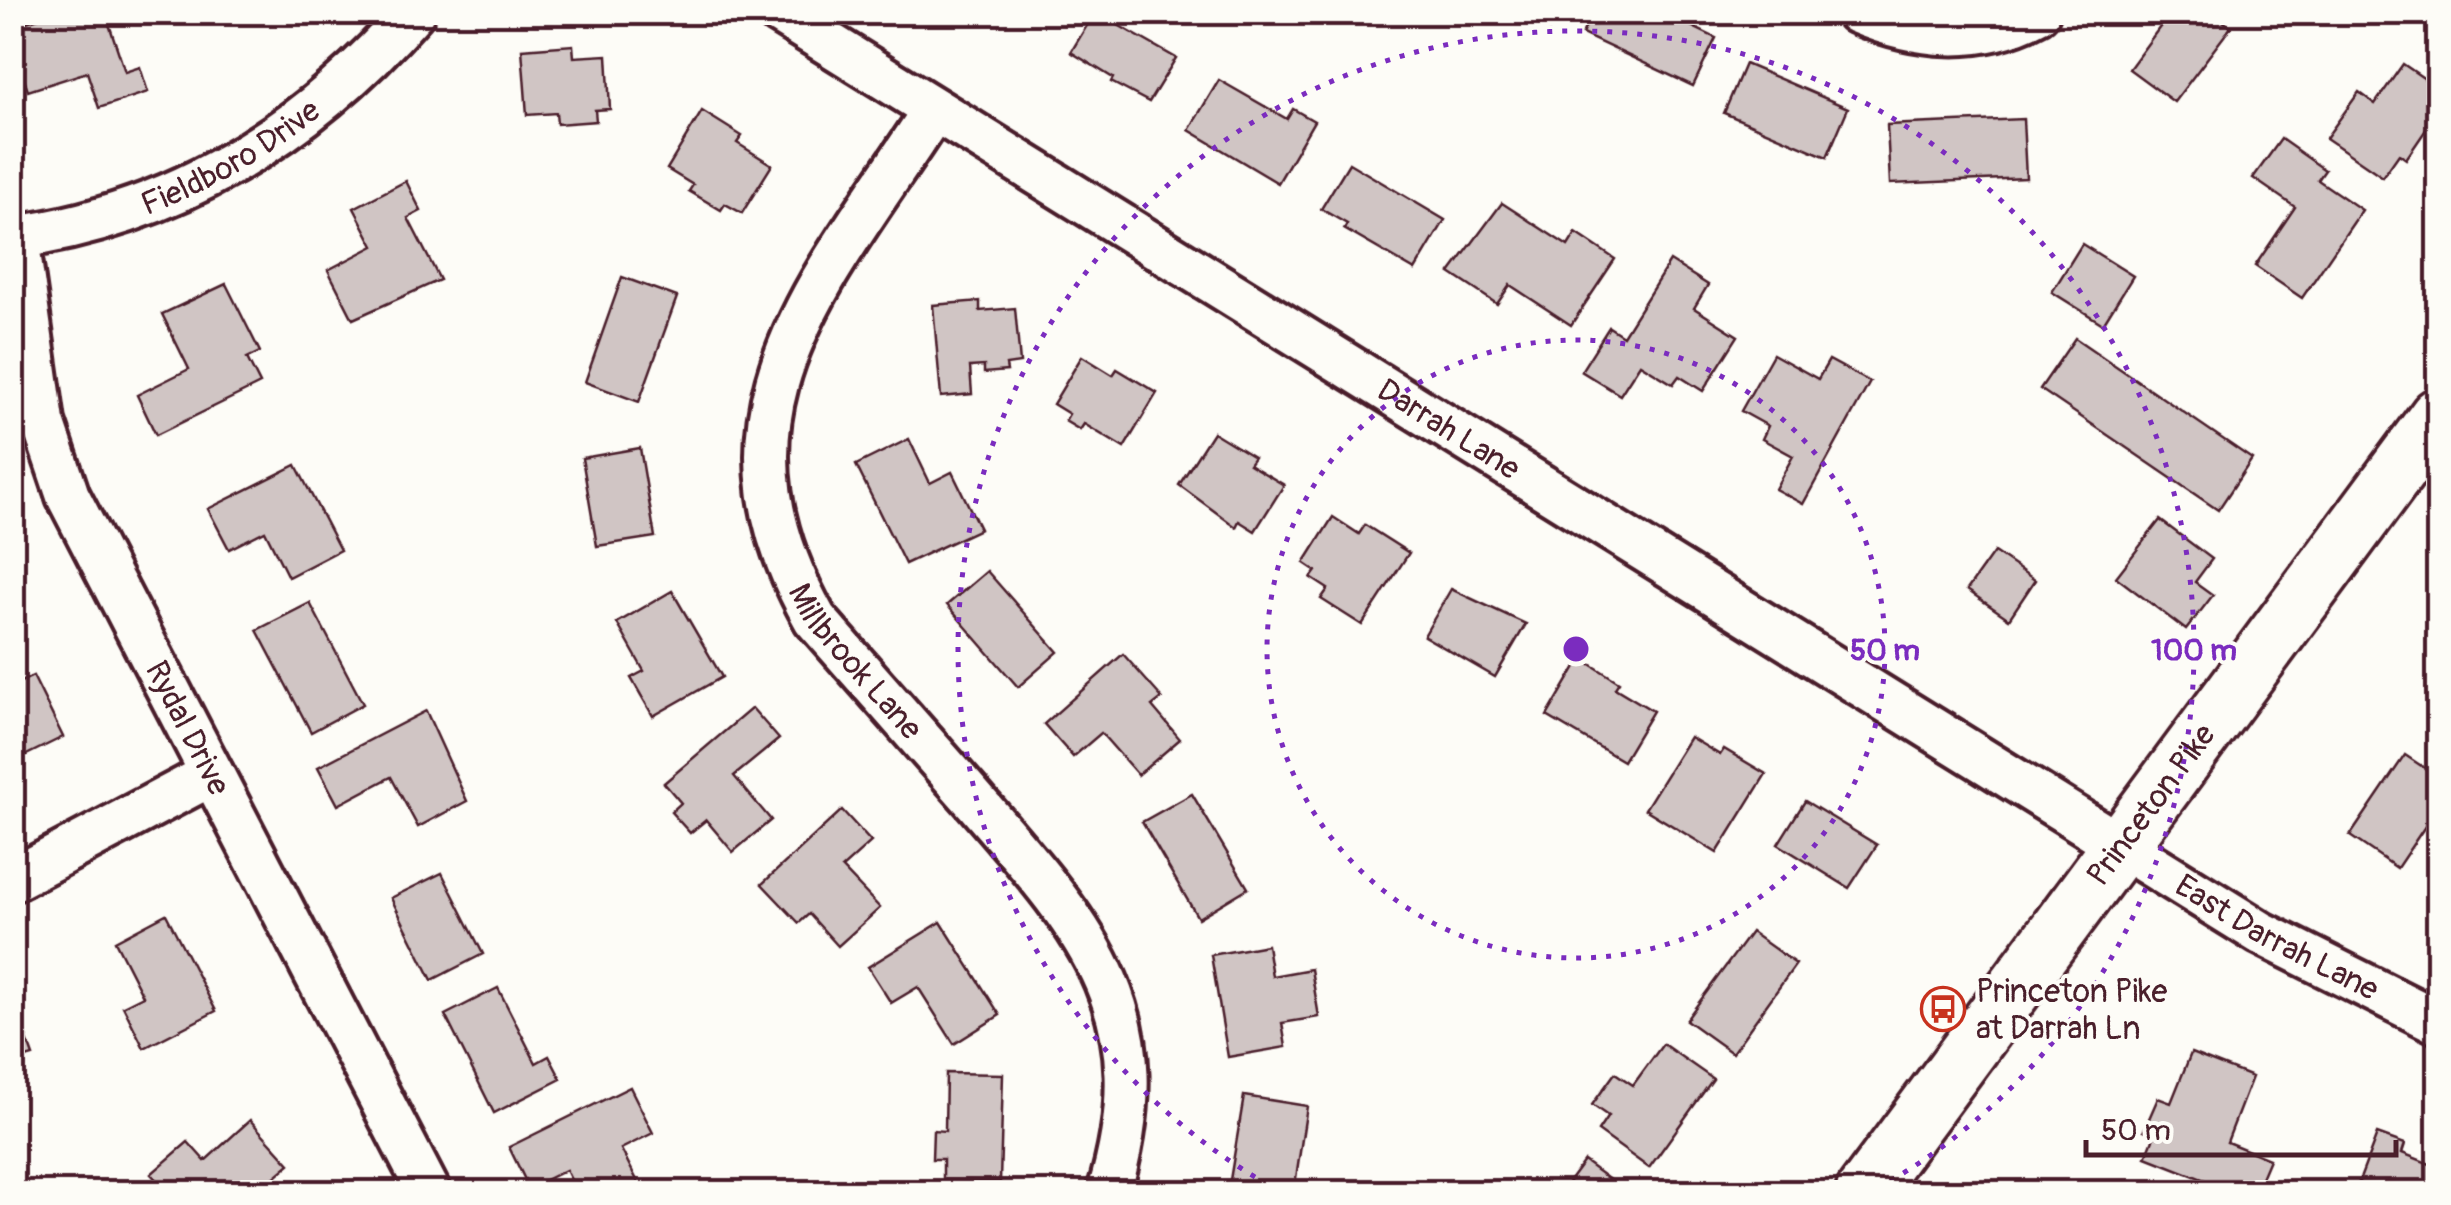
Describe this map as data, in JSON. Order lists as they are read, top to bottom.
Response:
{
  "streets": {
    "main road": ["Princeton Pike"],
    "street": [
      "Fieldboro Drive",
      "Darrah Lane",
      "Millbrook Lane",
      "Rydal Drive",
      "East Darrah Lane"
    ]
  },
  "crossings": [
    ["Fieldboro Drive", "Rydal Drive"],
    ["Darrah Lane", "Millbrook Lane"],
    ["Darrah Lane", "Princeton Pike"],
    ["Darrah Lane", "East Darrah Lane"],
    ["Princeton Pike", "East Darrah Lane"]
  ],
  "places": {
    "bus stop": ["Princeton Pike at Darrah Ln"]
  },
  "scale_bar": "50 m",
  "rings": ["50 m", "100 m"]
}
